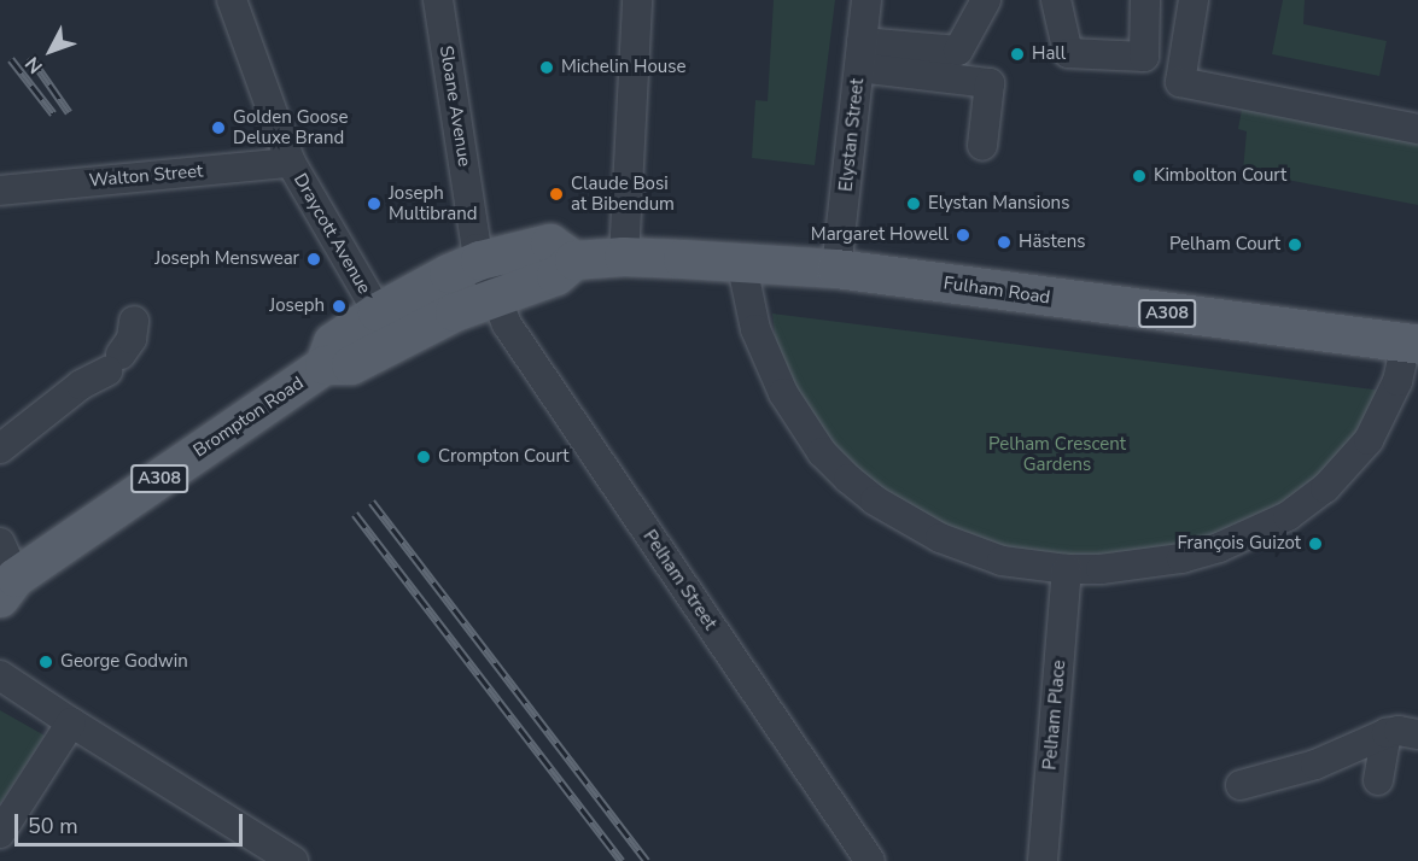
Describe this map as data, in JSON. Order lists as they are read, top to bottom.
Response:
{
  "streets": {
    "main road": ["Fulham Road", "A308", "Brompton Road"],
    "street": [
      "Sloane Avenue",
      "Elystan Street",
      "Walton Street",
      "Draycott Avenue",
      "Pelham Street",
      "Pelham Place"
    ]
  },
  "crossings": [
    ["Sloane Avenue", "Fulham Road"],
    ["Sloane Avenue", "A308"],
    ["Sloane Avenue", "Brompton Road"],
    ["Sloane Avenue", "Pelham Street"],
    ["Elystan Street", "Fulham Road"],
    ["Walton Street", "Draycott Avenue"],
    ["Draycott Avenue", "Brompton Road"],
    ["Fulham Road", "A308"],
    ["Fulham Road", "Brompton Road"],
    ["Fulham Road", "Pelham Street"],
    ["A308", "Brompton Road"],
    ["Brompton Road", "Pelham Street"]
  ],
  "parks": ["Pelham Crescent Gardens"],
  "places": [
    "Hall",
    "Michelin House",
    "Golden Goose Deluxe Brand",
    "Kimbolton Court",
    "Claude Bosi at Bibendum",
    "Joseph Multibrand",
    "Elystan Mansions",
    "Margaret Howell",
    "Hästens",
    "Pelham Court",
    "Joseph Menswear",
    "Joseph",
    "Crompton Court",
    "François Guizot",
    "George Godwin"
  ],
  "scale_bar": "50 m",
  "north": "bottom left"
}
